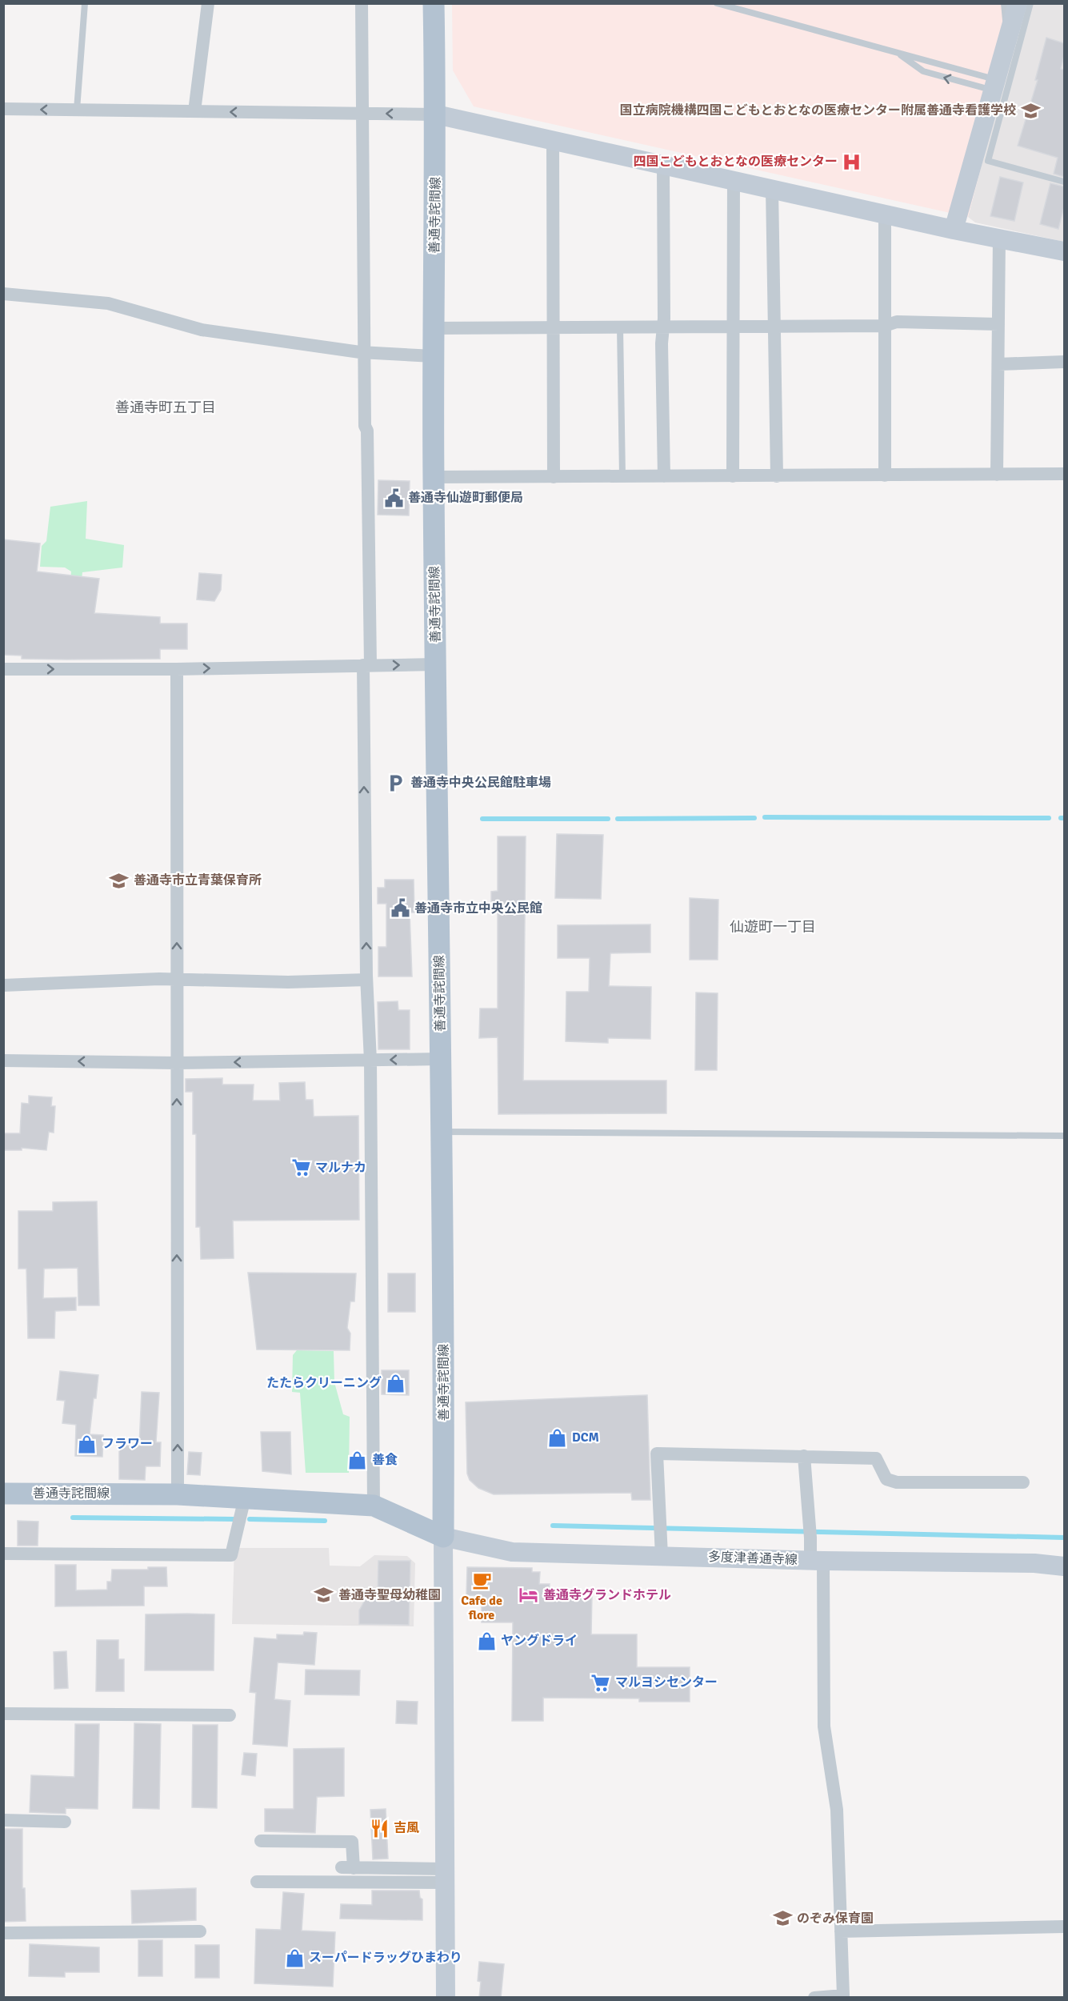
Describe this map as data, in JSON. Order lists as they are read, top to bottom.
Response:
{
  "streets": {
    "main road": ["善通寺詫間線"],
    "street": ["多度津善通寺線"]
  },
  "crossings": [
    ["善通寺詫間線", "多度津善通寺線"]
  ],
  "districts": ["善通寺町五丁目", "仙遊町一丁目"],
  "places": {
    "school or university": [
      "国立病院機構四国こどもとおとなの医療センター附属善通寺看護学校",
      "善通寺市立青葉保育所",
      "善通寺聖母幼稚園",
      "のぞみ保育園"
    ],
    "hospital": ["四国こどもとおとなの医療センター"],
    "public building": ["善通寺仙遊町郵便局", "善通寺市立中央公民館"],
    "parking": ["善通寺中央公民館駐車場"],
    "supermarket": ["マルナカ", "マルヨシセンター"],
    "shop": [
      "たたらクリーニング",
      "DCM",
      "フラワー",
      "善食",
      "ヤングドライ",
      "スーパードラッグひまわり"
    ],
    "cafe": ["Cafe de flore"],
    "hotel": ["善通寺グランドホテル"],
    "restaurant": ["吉風"]
  }
}
